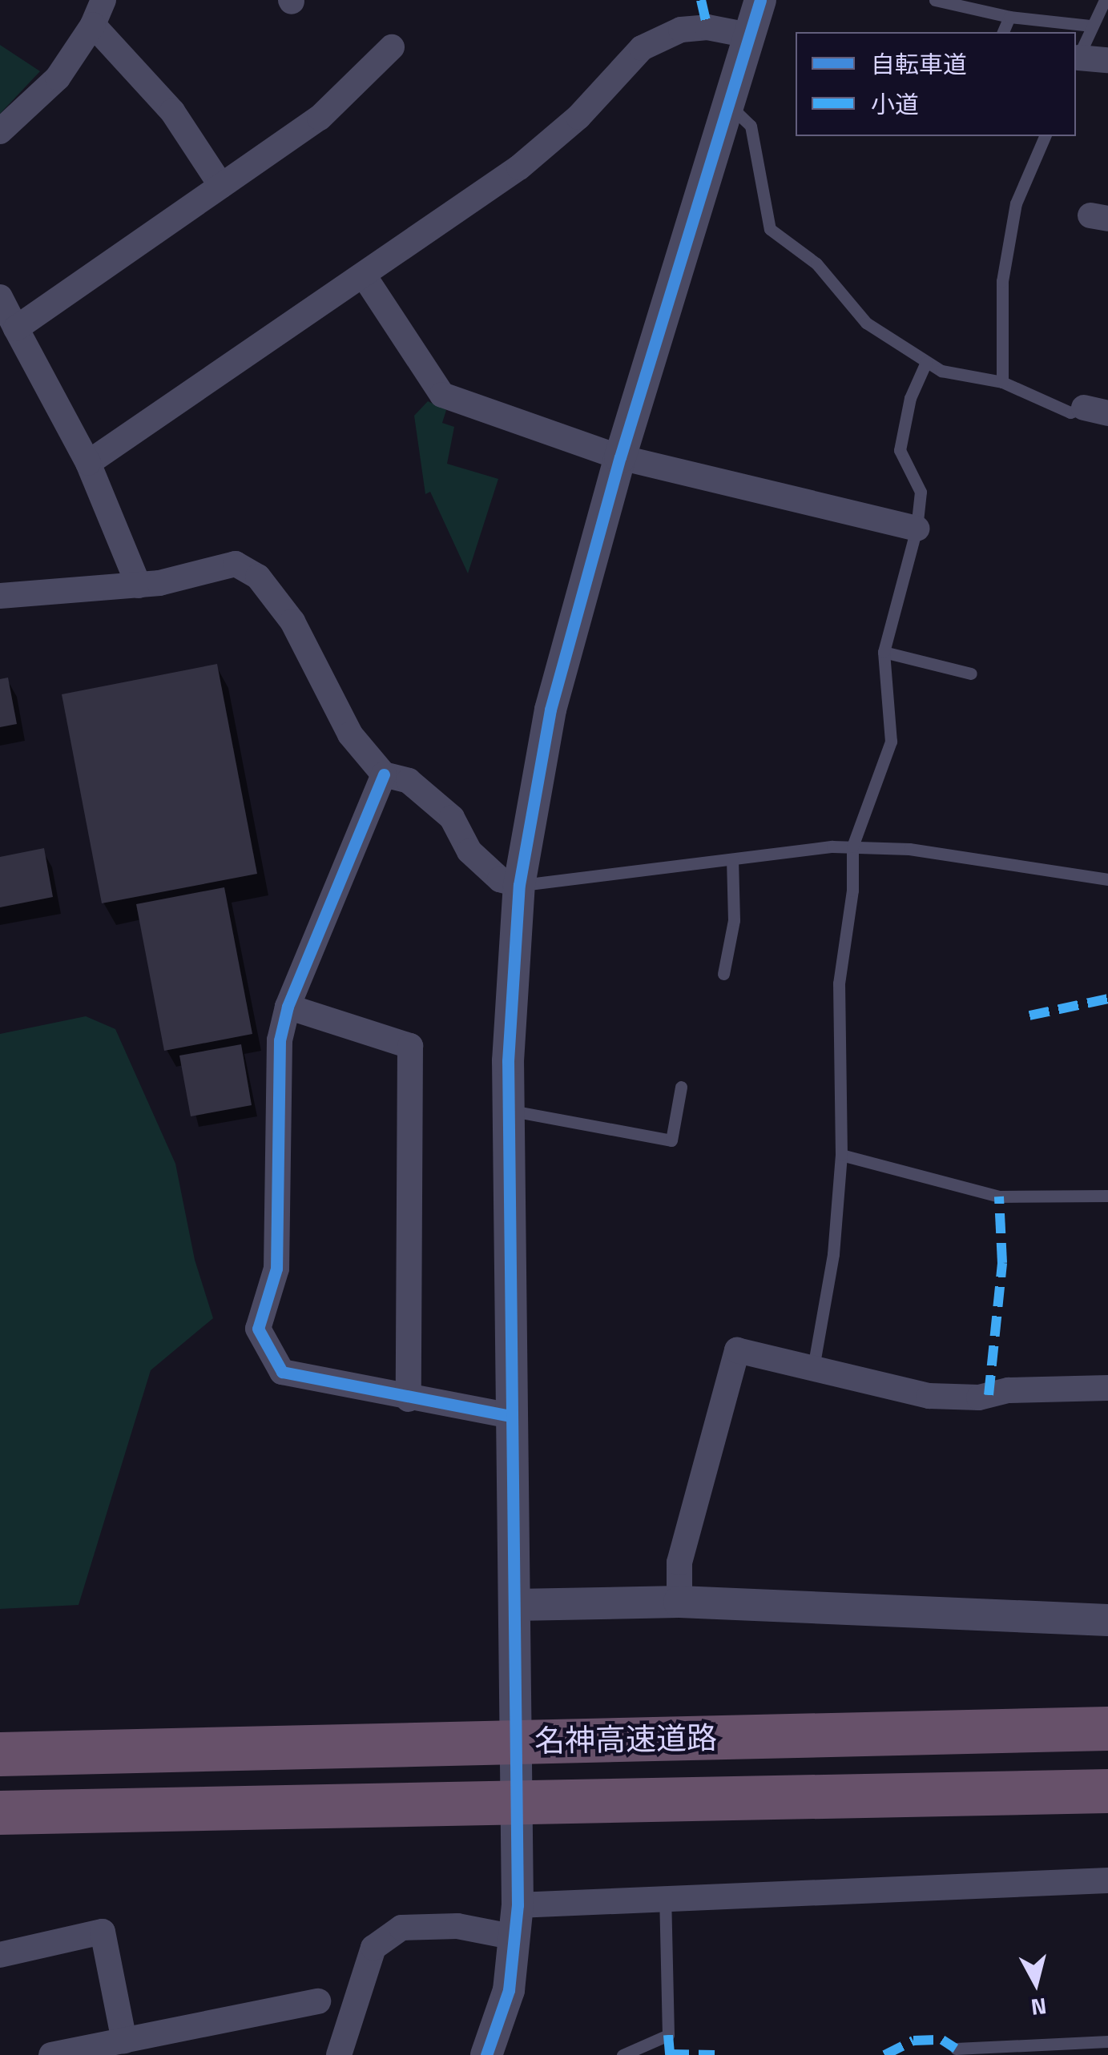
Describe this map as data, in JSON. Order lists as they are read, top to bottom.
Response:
{
  "streets": {
    "highway": ["名神高速道路"]
  },
  "legend": ["自転車道", "小道"],
  "north": "bottom"
}
